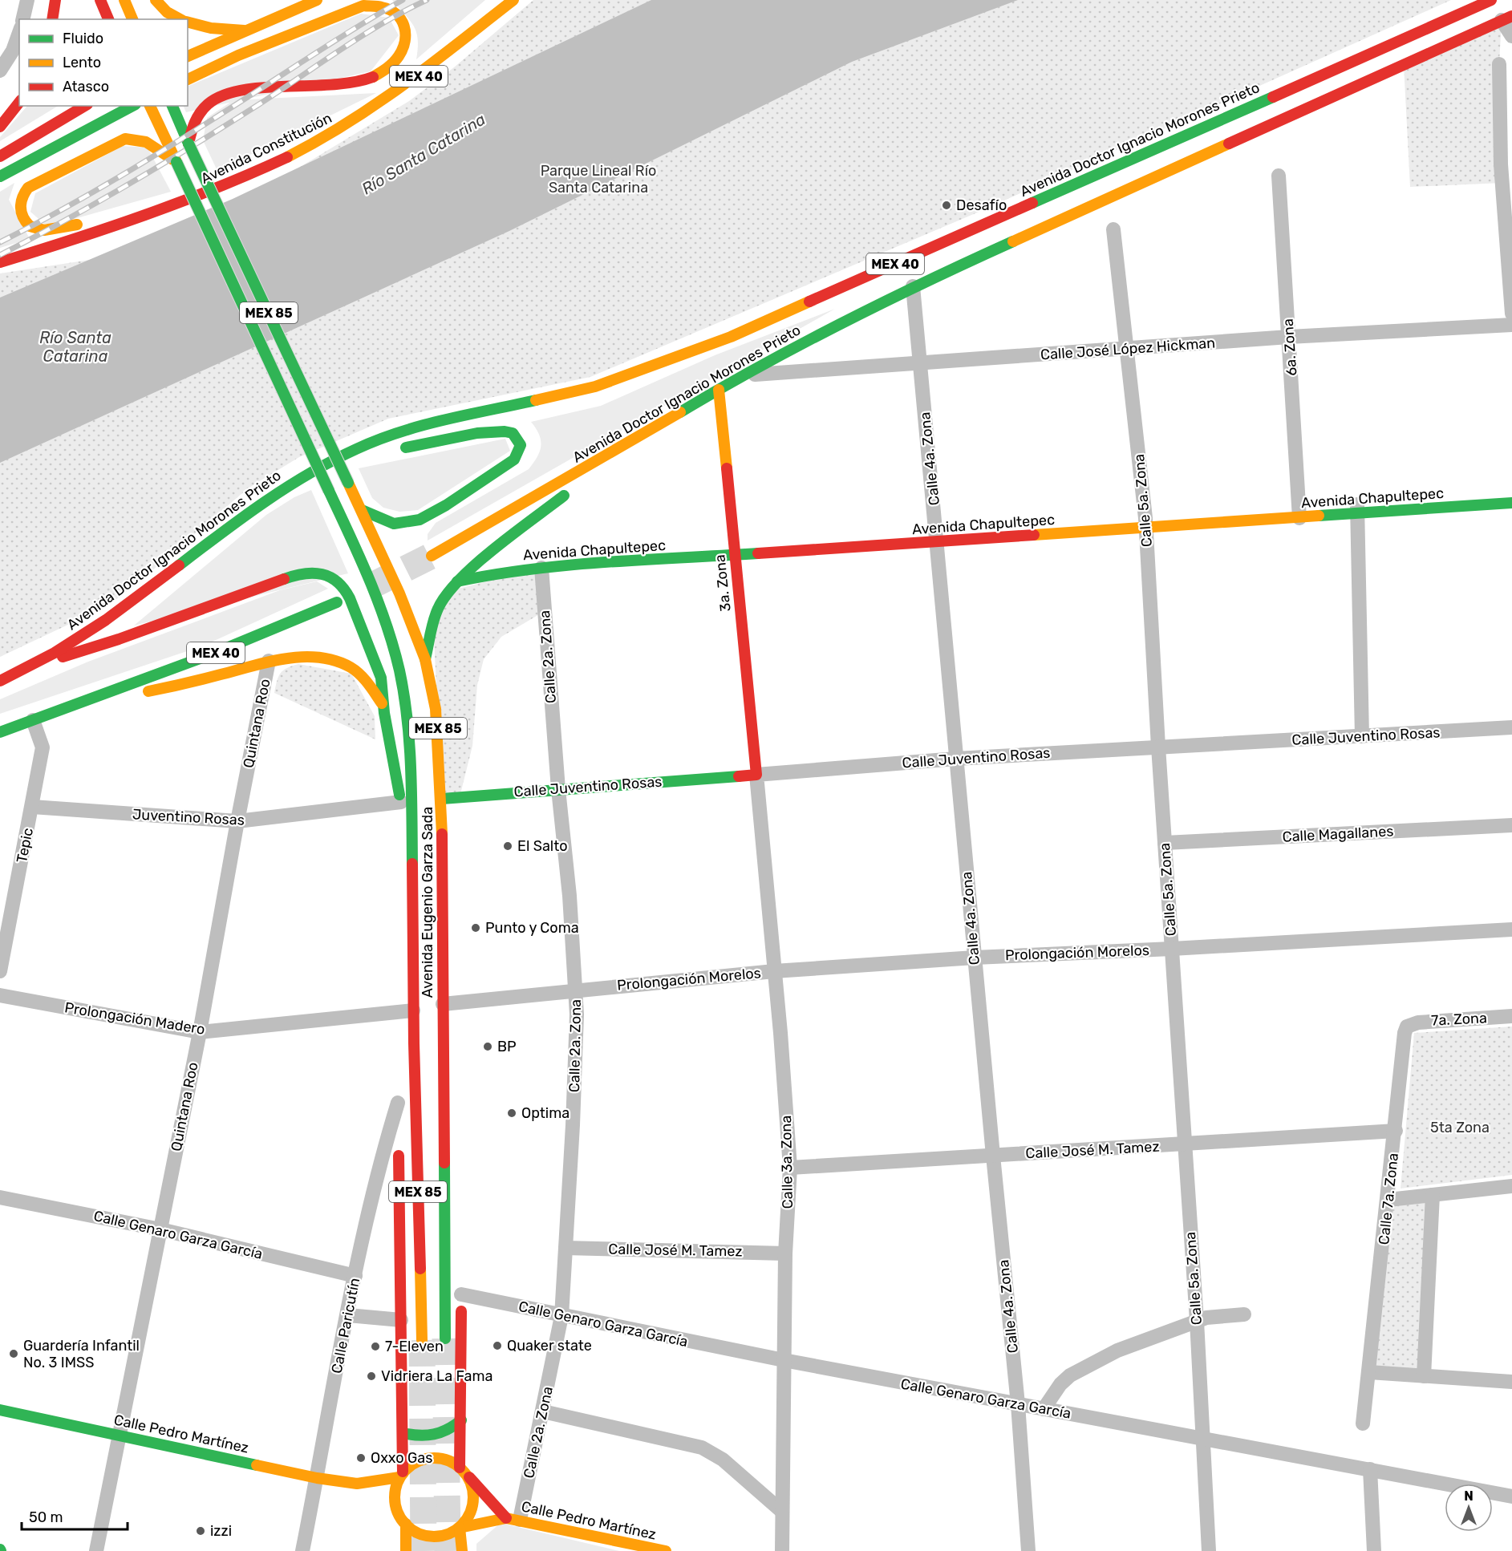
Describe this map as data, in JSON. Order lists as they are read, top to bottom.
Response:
{
  "streets": {
    "main road": [
      "MEX 40",
      "Avenida Doctor Ignacio Morones Prieto",
      "Avenida Constitución",
      "MEX 85",
      "Avenida Chapultepec",
      "3a. Zona",
      "Calle Juventino Rosas",
      "Avenida Eugenio Garza Sada",
      "Calle Pedro Martínez"
    ],
    "street": [
      "6a. Zona",
      "Calle José López Hickman",
      "Calle 4a. Zona",
      "Calle 5a. Zona",
      "Calle 2a. Zona",
      "Quintana Roo",
      "Juventino Rosas",
      "Calle Magallanes",
      "Tepic",
      "Prolongación Morelos",
      "Prolongación Madero",
      "7a. Zona",
      "Calle José M. Tamez",
      "Calle 3a. Zona",
      "Calle 7a. Zona",
      "Calle Genaro Garza García",
      "Calle Paricutín"
    ]
  },
  "crossings": [
    ["MEX 40", "Tepic"],
    ["Avenida Doctor Ignacio Morones Prieto", "Calle José López Hickman"],
    ["Avenida Doctor Ignacio Morones Prieto", "Calle 4a. Zona"],
    ["Avenida Doctor Ignacio Morones Prieto", "3a. Zona"],
    ["MEX 85", "Avenida Eugenio Garza Sada"],
    ["6a. Zona", "Calle José López Hickman"],
    ["6a. Zona", "Avenida Chapultepec"],
    ["Calle José López Hickman", "Calle 4a. Zona"],
    ["Calle José López Hickman", "Calle 5a. Zona"],
    ["Calle 4a. Zona", "Avenida Chapultepec"],
    ["Calle 4a. Zona", "Calle Juventino Rosas"],
    ["Calle 4a. Zona", "Prolongación Morelos"],
    ["Calle 4a. Zona", "Calle José M. Tamez"],
    ["Calle 4a. Zona", "Calle Genaro Garza García"],
    ["Avenida Chapultepec", "Calle 5a. Zona"],
    ["Avenida Chapultepec", "3a. Zona"],
    ["Avenida Chapultepec", "Calle 2a. Zona"],
    ["Calle 5a. Zona", "Calle Juventino Rosas"],
    ["Calle 5a. Zona", "Calle Magallanes"],
    ["Calle 5a. Zona", "Prolongación Morelos"],
    ["Calle 5a. Zona", "Calle José M. Tamez"],
    ["Calle 5a. Zona", "Calle Genaro Garza García"],
    ["3a. Zona", "Calle Juventino Rosas"],
    ["3a. Zona", "Calle 3a. Zona"],
    ["Calle 2a. Zona", "Calle Juventino Rosas"],
    ["Calle 2a. Zona", "Prolongación Morelos"],
    ["Calle 2a. Zona", "Calle José M. Tamez"],
    ["Calle 2a. Zona", "Calle Genaro Garza García"],
    ["Calle 2a. Zona", "Calle Pedro Martínez"],
    ["Quintana Roo", "Juventino Rosas"],
    ["Quintana Roo", "Prolongación Madero"],
    ["Quintana Roo", "Calle Genaro Garza García"],
    ["Quintana Roo", "Calle Pedro Martínez"],
    ["Calle Juventino Rosas", "Avenida Eugenio Garza Sada"],
    ["Calle Juventino Rosas", "Calle 3a. Zona"],
    ["Juventino Rosas", "Tepic"],
    ["Avenida Eugenio Garza Sada", "Prolongación Morelos"],
    ["Avenida Eugenio Garza Sada", "Prolongación Madero"],
    ["Prolongación Morelos", "Calle 3a. Zona"],
    ["7a. Zona", "Calle 7a. Zona"],
    ["Calle José M. Tamez", "Calle 3a. Zona"],
    ["Calle José M. Tamez", "Calle 7a. Zona"],
    ["Calle 3a. Zona", "Calle Genaro Garza García"],
    ["Calle Genaro Garza García", "Calle Paricutín"],
    ["Calle Paricutín", "Calle Pedro Martínez"]
  ],
  "water": ["Río Santa Catarina"],
  "parks": ["Parque Lineal Río Santa Catarina", "5ta Zona"],
  "places": [
    "Desafío",
    "El Salto",
    "Punto y Coma",
    "BP",
    "Optima",
    "Quaker state",
    "7-Eleven",
    "Guardería Infantil No. 3 IMSS",
    "Vidriera La Fama",
    "Oxxo Gas",
    "izzi"
  ],
  "legend": ["Fluido", "Lento", "Atasco"],
  "scale_bar": "50 m",
  "north": "top"
}
